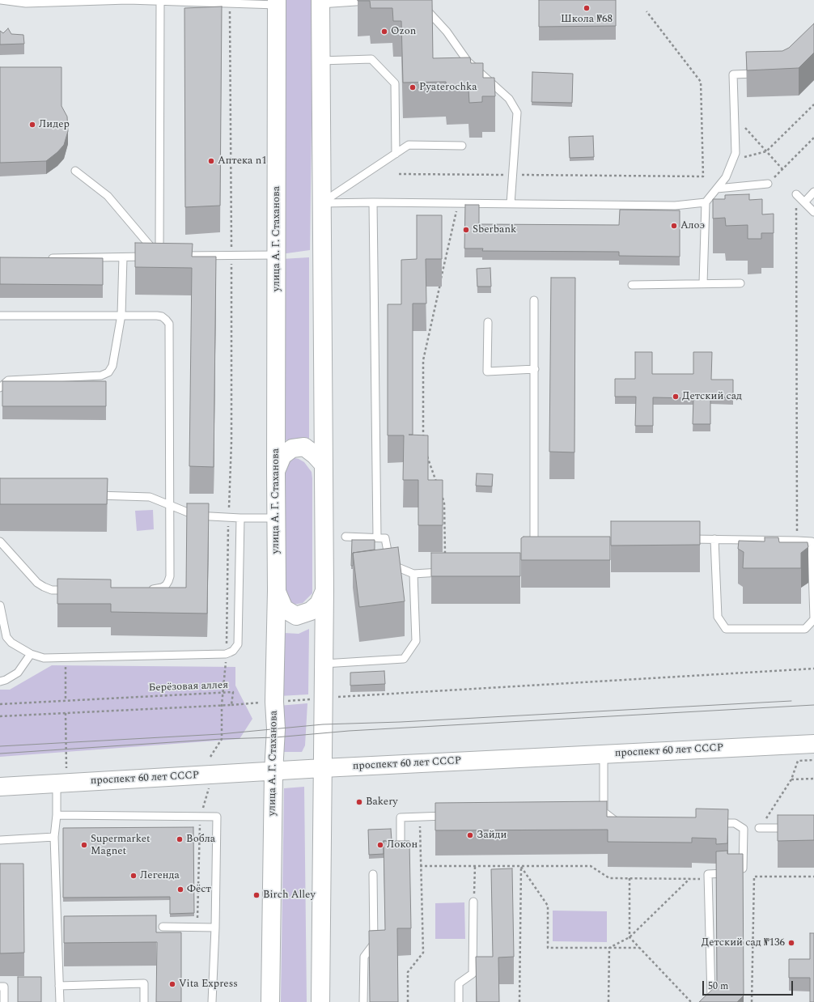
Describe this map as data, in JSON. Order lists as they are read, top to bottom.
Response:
{
  "streets": {
    "main road": ["улица А. Г. Стаханова", "проспект 60 лет СССР"],
    "path": ["Берёзовая аллея"]
  },
  "crossings": [
    ["улица А. Г. Стаханова", "проспект 60 лет СССР"]
  ],
  "places": [
    "Школа №68",
    "Ozon",
    "Pyaterochka",
    "Лидер",
    "Аптека n1",
    "Алоэ",
    "Sberbank",
    "Детский сад",
    "Bakery",
    "Зайди",
    "Вобла",
    "Supermarket Magnet",
    "Локон",
    "Легенда",
    "Фёст",
    "Birch Alley",
    "Детский сад №136",
    "Vita Express"
  ],
  "scale_bar": "50 m"
}
